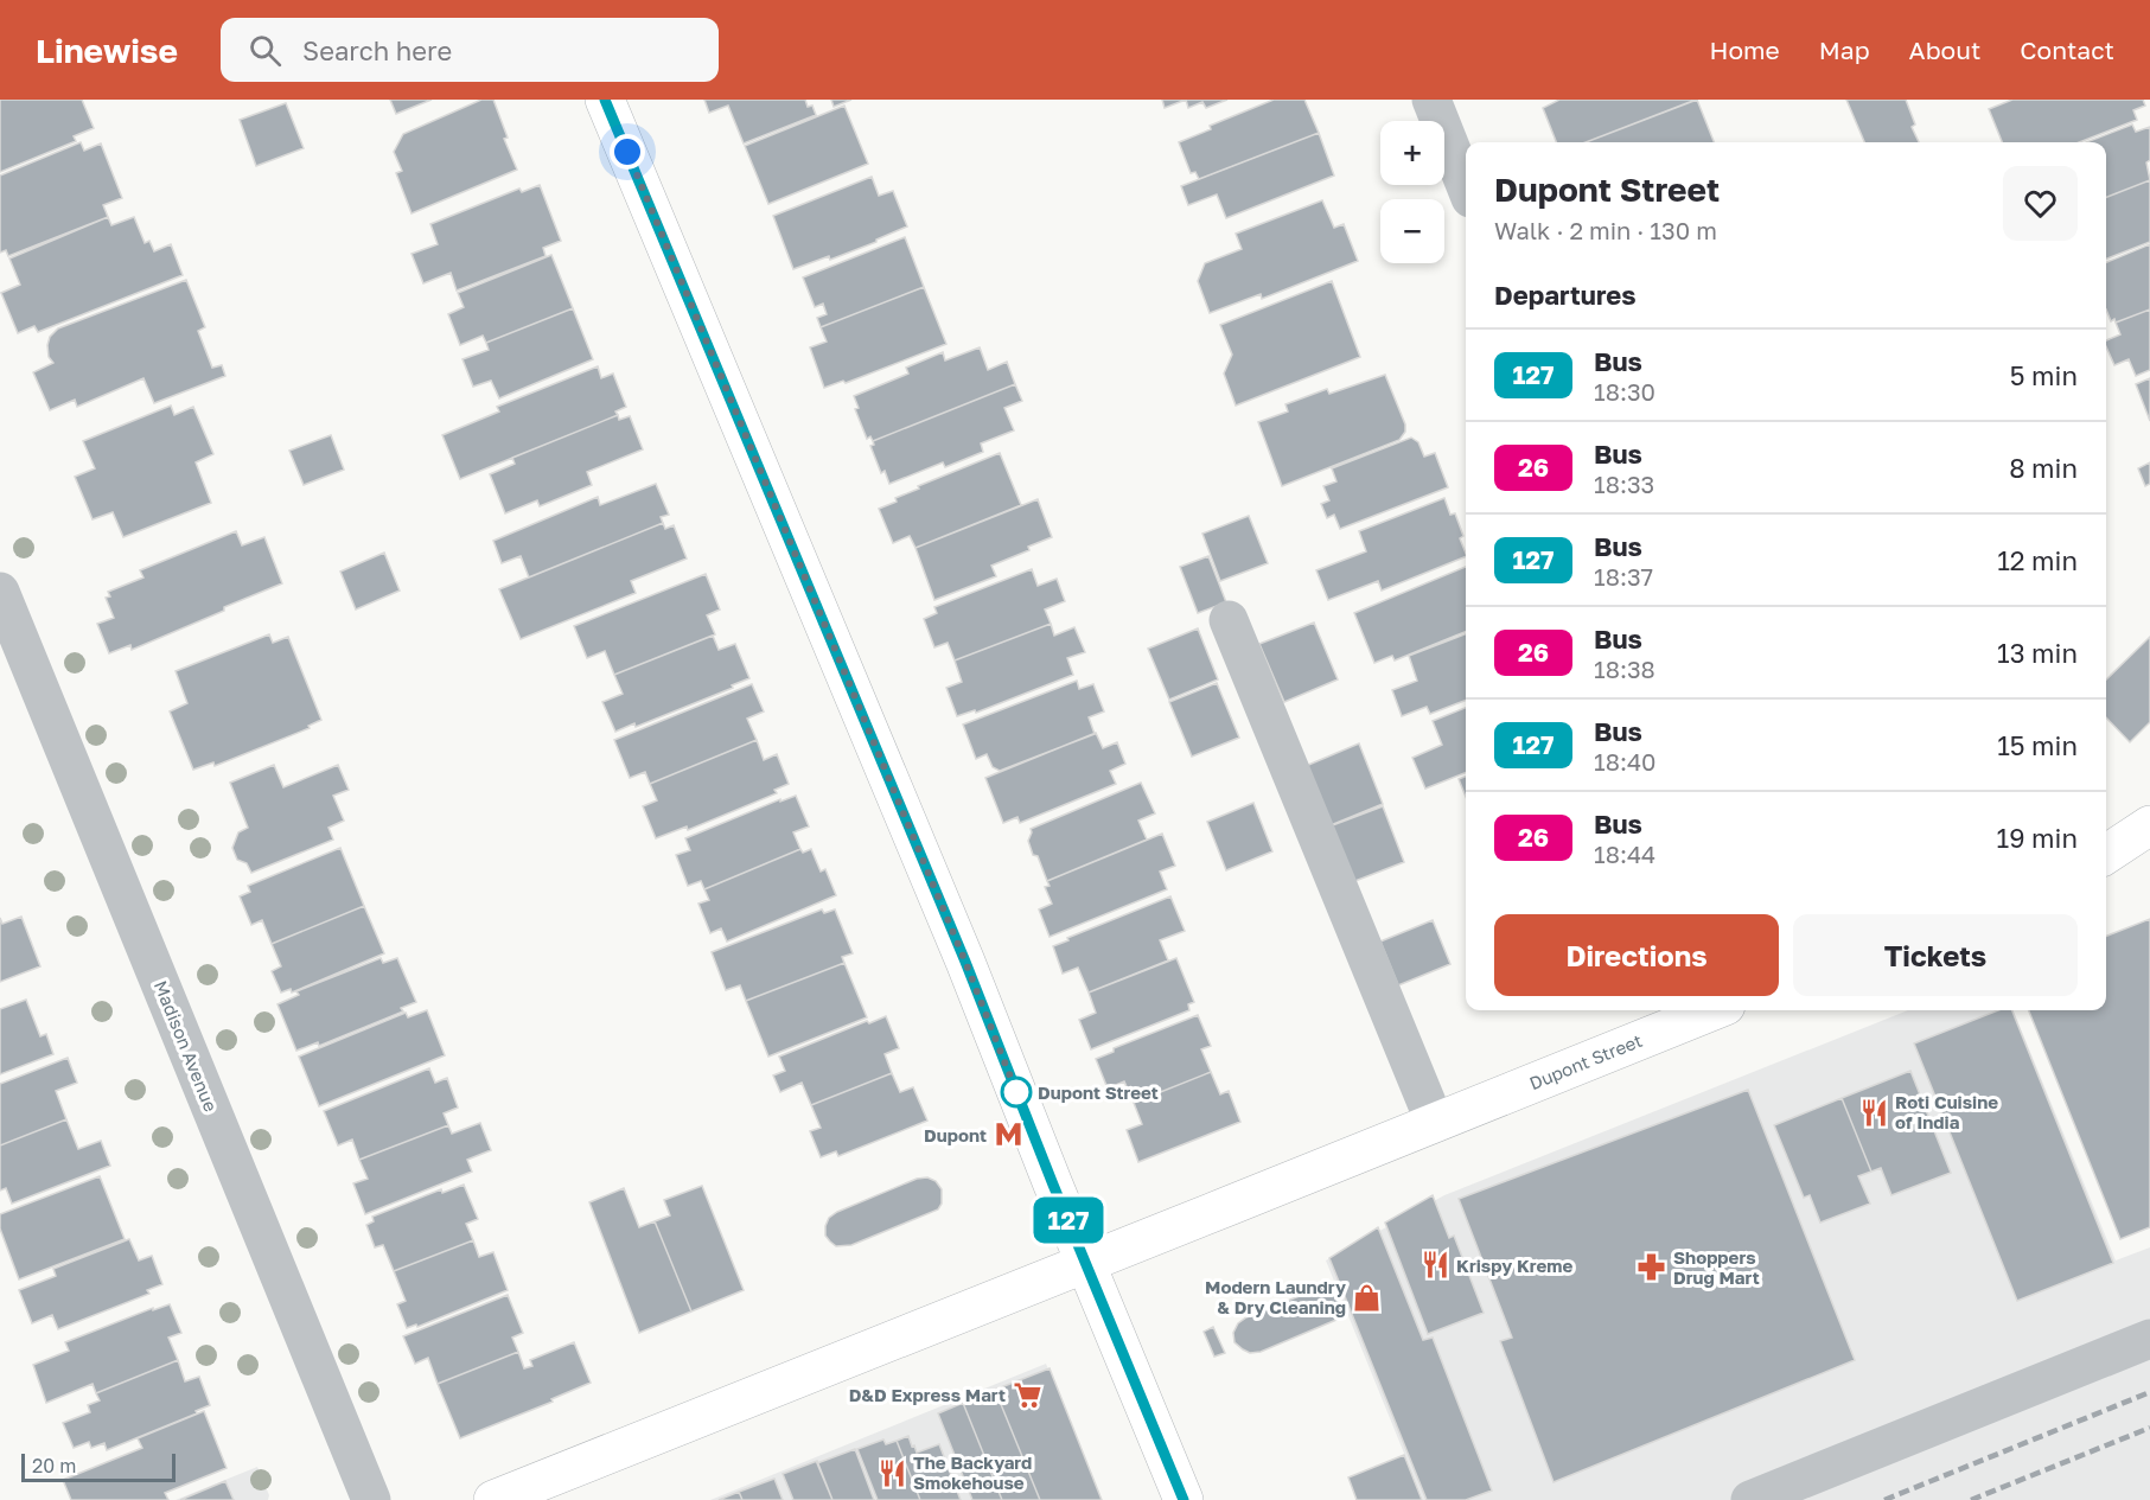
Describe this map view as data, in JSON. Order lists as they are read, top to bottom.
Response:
{
  "streets": {
    "main road": ["Dupont Street"],
    "street": ["Madison Avenue"]
  },
  "places": {
    "other": ["Dupont Street"],
    "restaurant": ["Roti Cuisine of India", "Krispy Kreme", "The Backyard Smokehouse"],
    "metro station": ["Dupont"],
    "pharmacy": ["Shoppers Drug Mart"],
    "shop": ["Modern Laundry & Dry Cleaning"],
    "supermarket": ["D&D Express Mart"]
  },
  "lines": ["bus line 127"],
  "scale_bar": "20 m",
  "page": {
    "header": "Linewise",
    "search": "Search here",
    "nav": [
      "Home",
      "Map",
      "About",
      "Contact"
    ],
    "on_map": "127",
    "map_buttons": ["+", "−"],
    "heading": [
      ["Dupont Street", "Walk · 2 min · 130 m"],
      "Departures"
    ],
    "list": [
      {
        "mark": "127",
        "name": "Bus",
        "note": "18:30",
        "value": "5 min"
      },
      {
        "mark": "26",
        "name": "Bus",
        "note": "18:33",
        "value": "8 min"
      },
      {
        "mark": "127",
        "name": "Bus",
        "note": "18:37",
        "value": "12 min"
      },
      {
        "mark": "26",
        "name": "Bus",
        "note": "18:38",
        "value": "13 min"
      },
      {
        "mark": "127",
        "name": "Bus",
        "note": "18:40",
        "value": "15 min"
      },
      {
        "mark": "26",
        "name": "Bus",
        "note": "18:44",
        "value": "19 min"
      }
    ],
    "buttons": ["Directions", "Tickets"],
    "scale": "20 m"
  }
}
